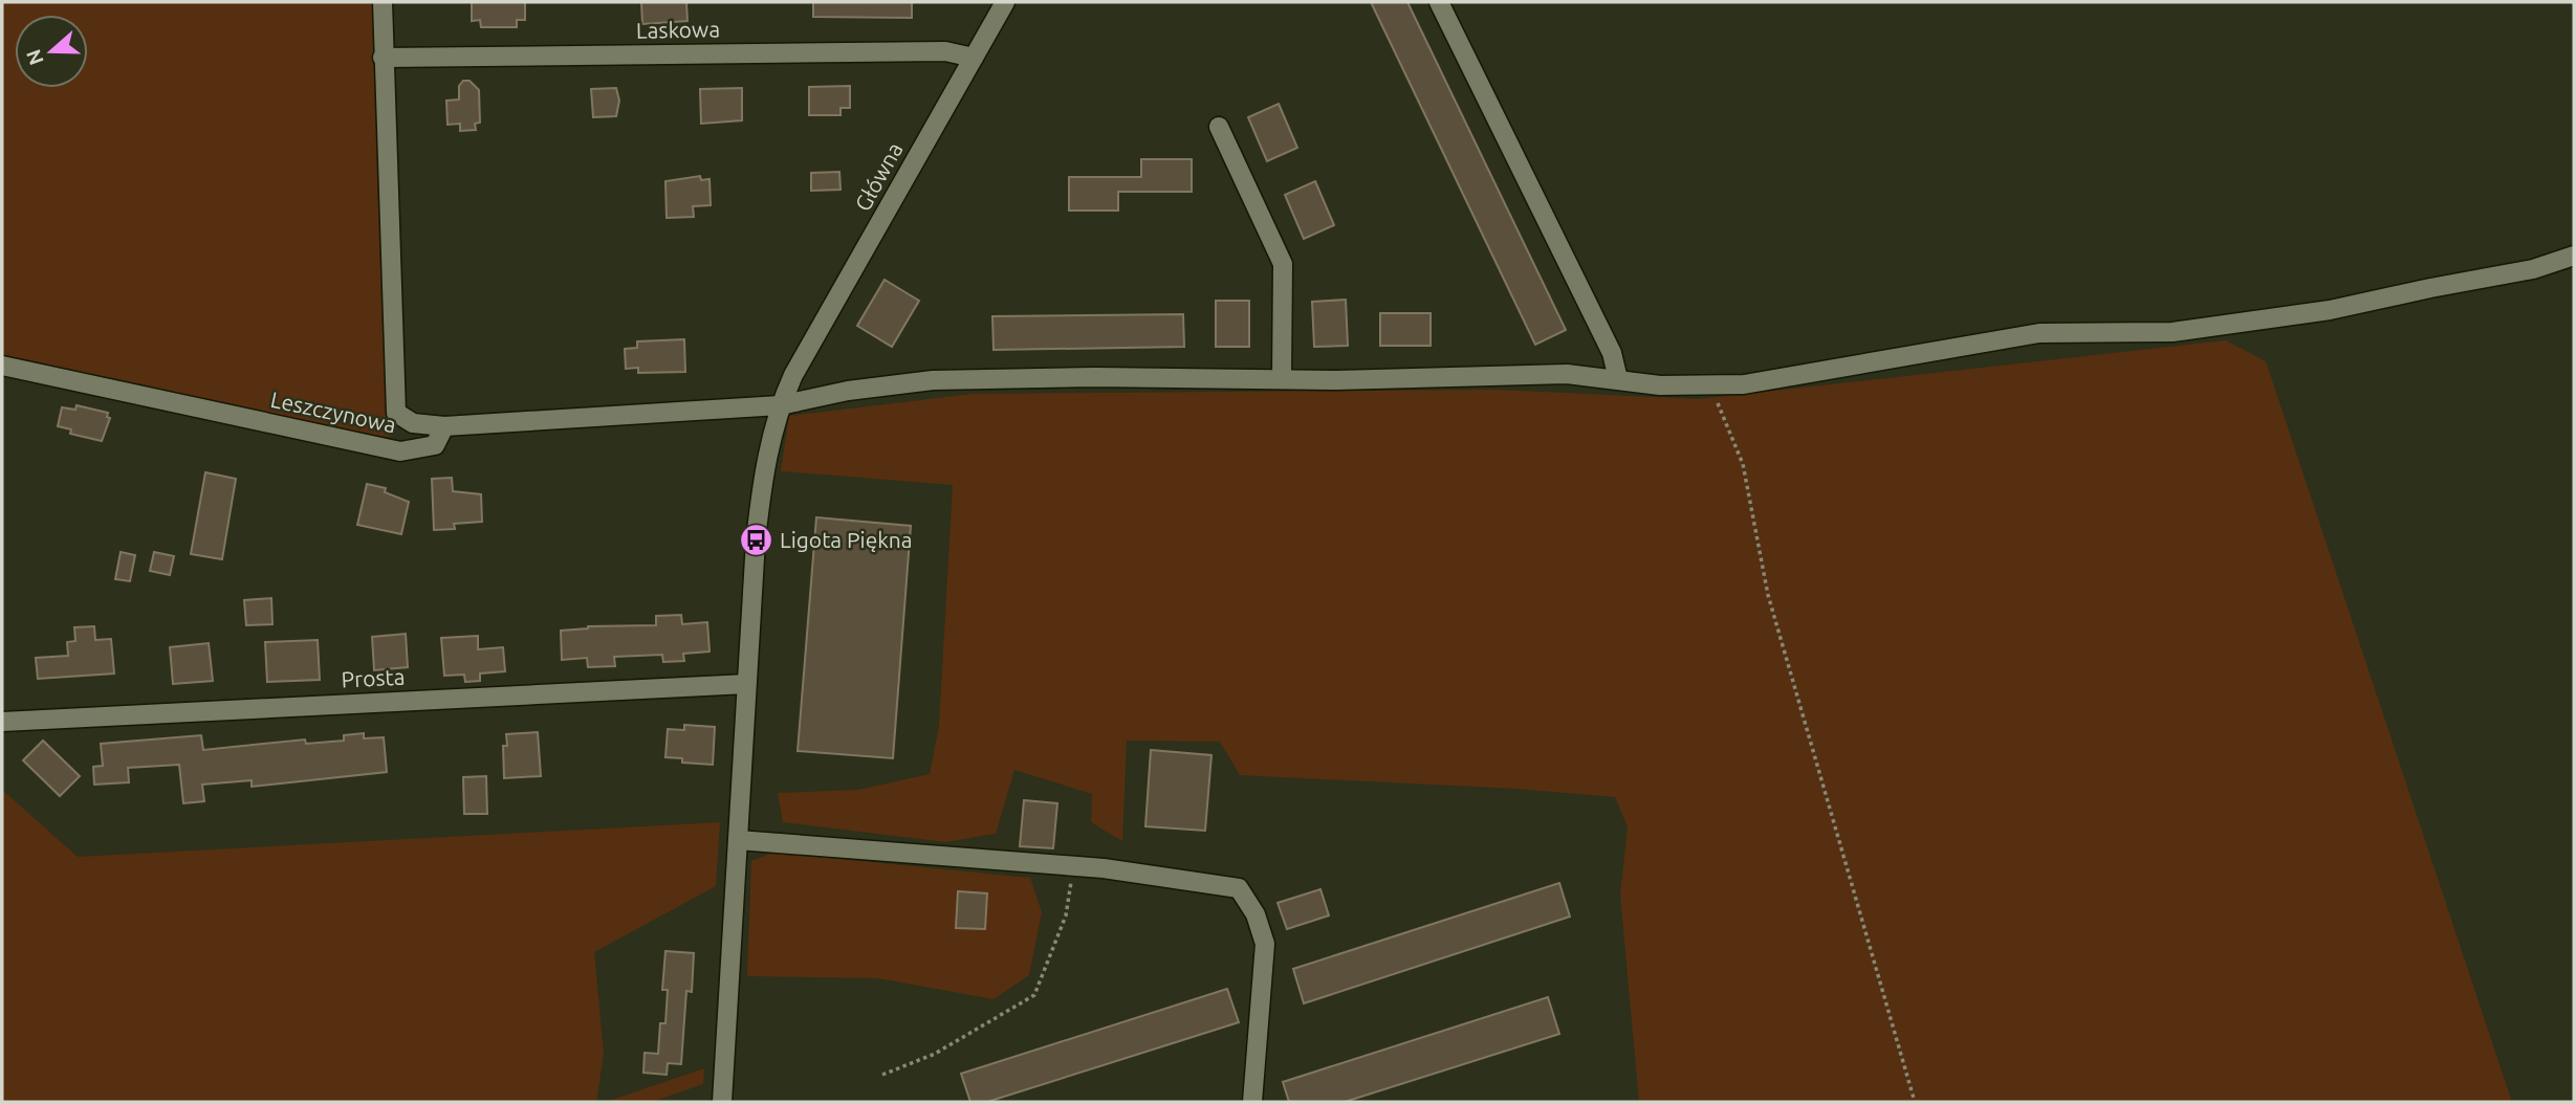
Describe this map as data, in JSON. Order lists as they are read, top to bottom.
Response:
{
  "streets": {
    "street": [
      "Laskowa",
      "Główna",
      "Leszczynowa",
      "Prosta"
    ]
  },
  "crossings": [
    ["Laskowa", "Główna"]
  ],
  "places": {
    "bus stop": ["Ligota Piękna"]
  },
  "north": "left"
}
